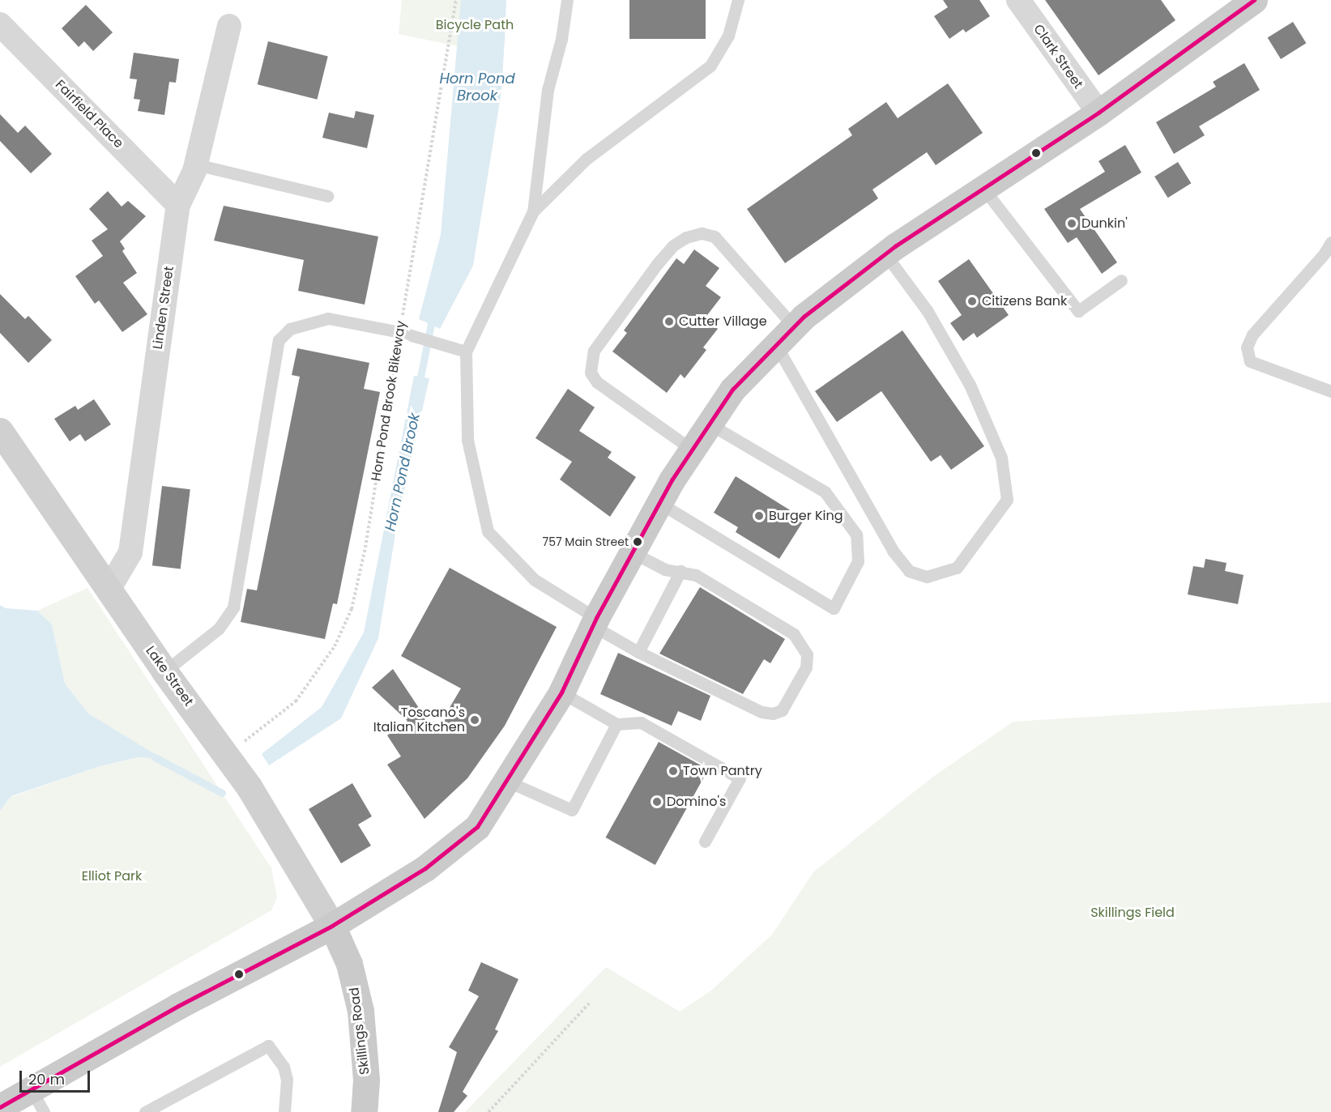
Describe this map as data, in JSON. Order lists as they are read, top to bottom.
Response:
{
  "streets": {
    "main road": ["Skillings Road"],
    "street": [
      "Clark Street",
      "Fairfield Place",
      "Linden Street",
      "Lake Street"
    ],
    "path": ["Horn Pond Brook Bikeway"]
  },
  "crossings": [
    ["Fairfield Place", "Linden Street"],
    ["Linden Street", "Lake Street"],
    ["Horn Pond Brook Bikeway", "Lake Street"],
    ["Lake Street", "Skillings Road"]
  ],
  "water": ["Horn Pond Brook"],
  "parks": ["Bicycle Path", "Elliot Park", "Skillings Field"],
  "places": [
    "Dunkin'",
    "Citizens Bank",
    "Cutter Village",
    "Burger King",
    "757 Main Street",
    "Toscano's Italian Kitchen",
    "Town Pantry",
    "Domino's"
  ],
  "scale_bar": "20 m"
}
